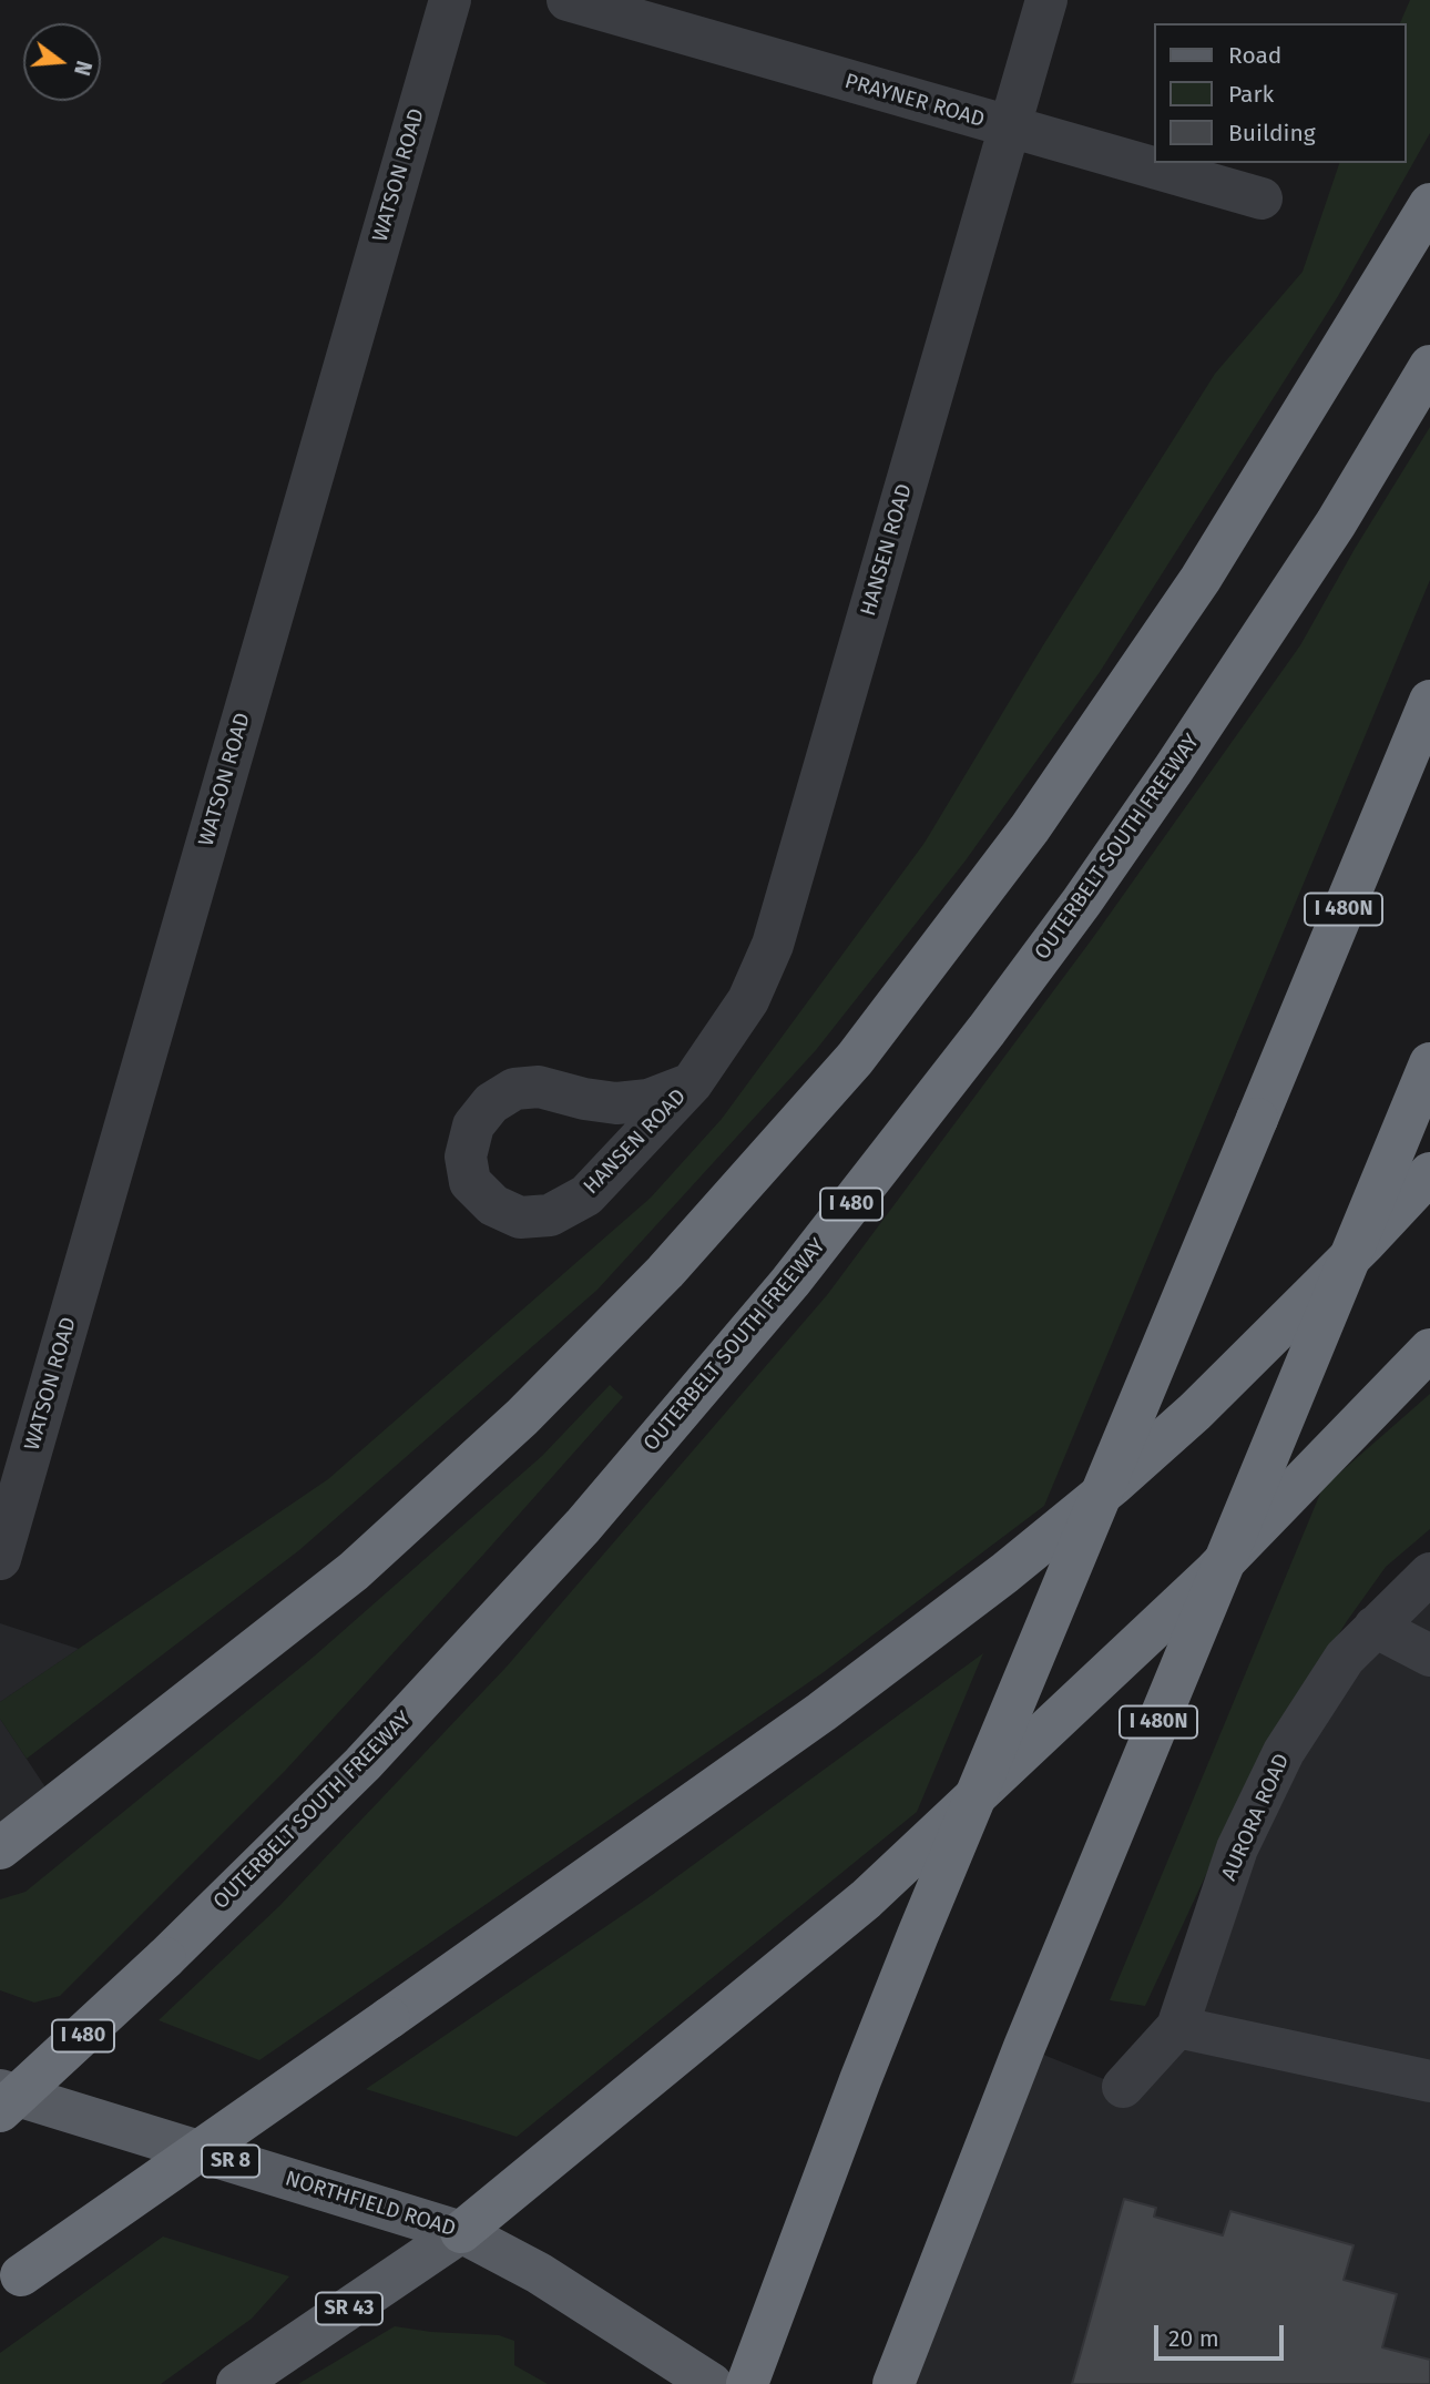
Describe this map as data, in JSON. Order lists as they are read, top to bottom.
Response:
{
  "streets": {
    "highway": ["OUTERBELT SOUTH FREEWAY", "I 480N", "I 480"],
    "main road": ["SR 8", "NORTHFIELD ROAD", "SR 43"],
    "street": [
      "PRAYNER ROAD",
      "WATSON ROAD",
      "HANSEN ROAD",
      "AURORA ROAD"
    ]
  },
  "crossings": [
    ["PRAYNER ROAD", "HANSEN ROAD"],
    ["NORTHFIELD ROAD", "SR 43"]
  ],
  "legend": ["Road", "Park", "Building"],
  "scale_bar": "20 m",
  "north": "right"
}
